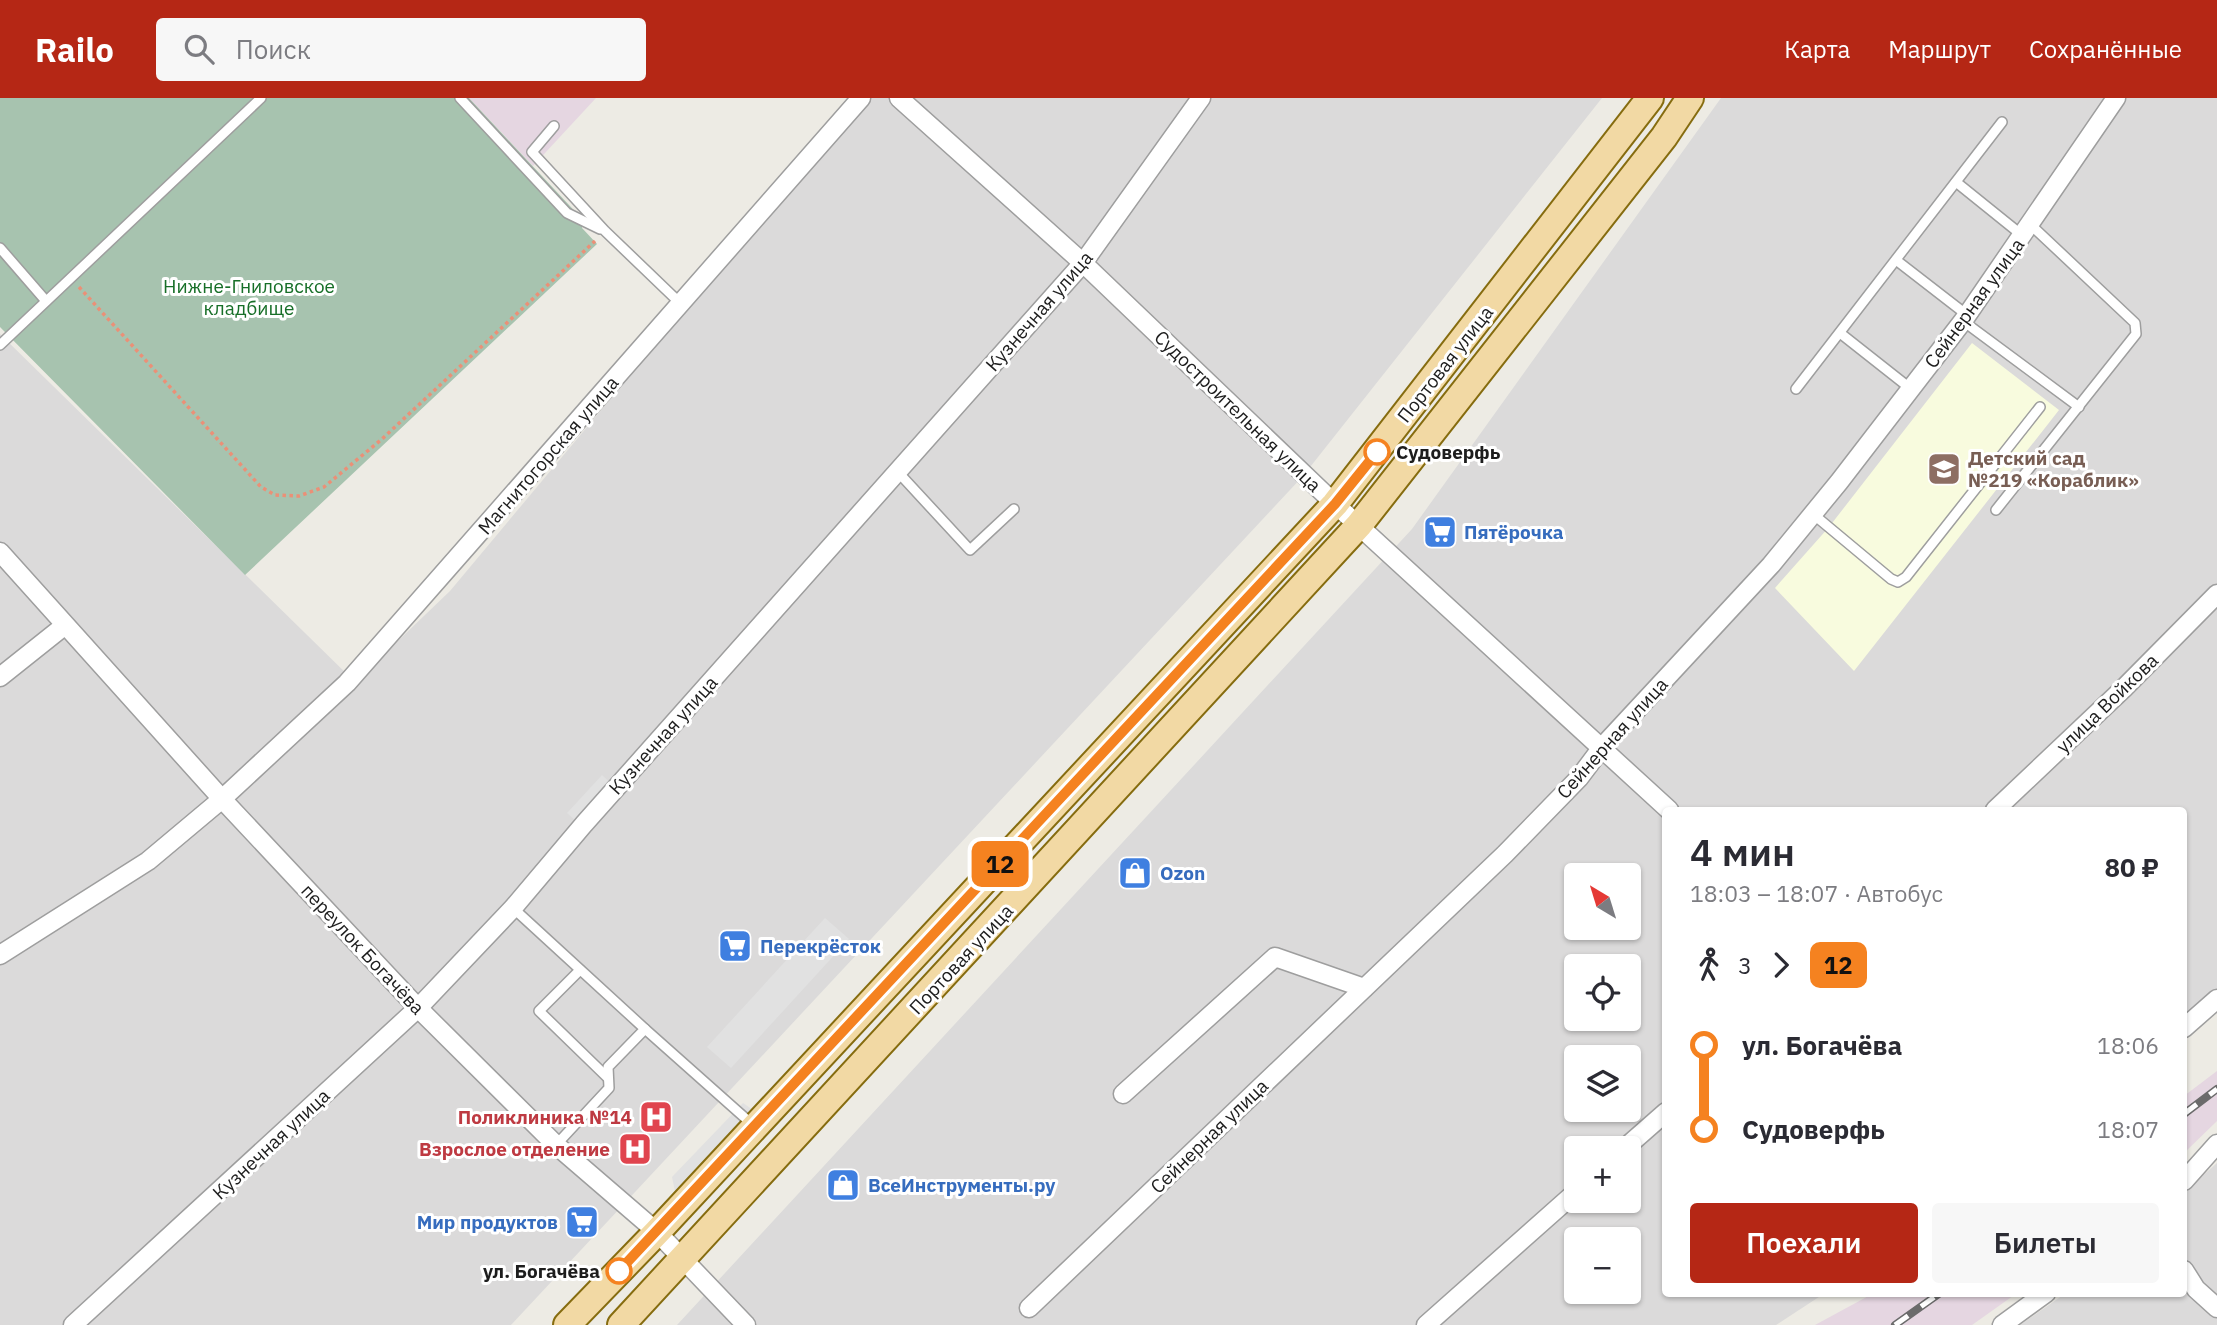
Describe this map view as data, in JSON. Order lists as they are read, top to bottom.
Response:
{
  "streets": {
    "main road": ["Портовая улица"],
    "street": [
      "Сейнерная улица",
      "Кузнечная улица",
      "Судостроительная улица",
      "Магнитогорская улица",
      "улица Войкова",
      "переулок Богачёва"
    ]
  },
  "crossings": [
    ["Сейнерная улица", "Судостроительная улица"],
    ["Кузнечная улица", "Судостроительная улица"],
    ["Кузнечная улица", "переулок Богачёва"],
    ["Портовая улица", "Судостроительная улица"],
    ["Портовая улица", "переулок Богачёва"],
    ["Магнитогорская улица", "переулок Богачёва"]
  ],
  "parks": ["Нижне-Гниловское кладбище"],
  "places": {
    "other": ["Судоверфь", "ул. Богачёва"],
    "school or university": ["Детский сад №219 «Кораблик»"],
    "supermarket": ["Пятёрочка", "Перекрёсток", "Мир продуктов"],
    "shop": ["Ozon", "ВсеИнструменты.ру"],
    "hospital": ["Поликлиника №14", "Взрослое отделение"]
  },
  "lines": ["bus line 12"],
  "north": "top left",
  "page": {
    "header": "Railo",
    "search": "Поиск",
    "nav": ["Карта", "Маршрут", "Сохранённые"],
    "on_map": "12",
    "heading": ["4 мин", "18:03 – 18:07 · Автобус", "80 ₽"],
    "map_buttons": ["+", "−"],
    "legs": ["3", "12"],
    "list": [
      {
        "name": "ул. Богачёва",
        "value": "18:06"
      },
      {
        "name": "Судоверфь",
        "value": "18:07"
      }
    ],
    "buttons": ["Поехали", "Билеты"]
  }
}
